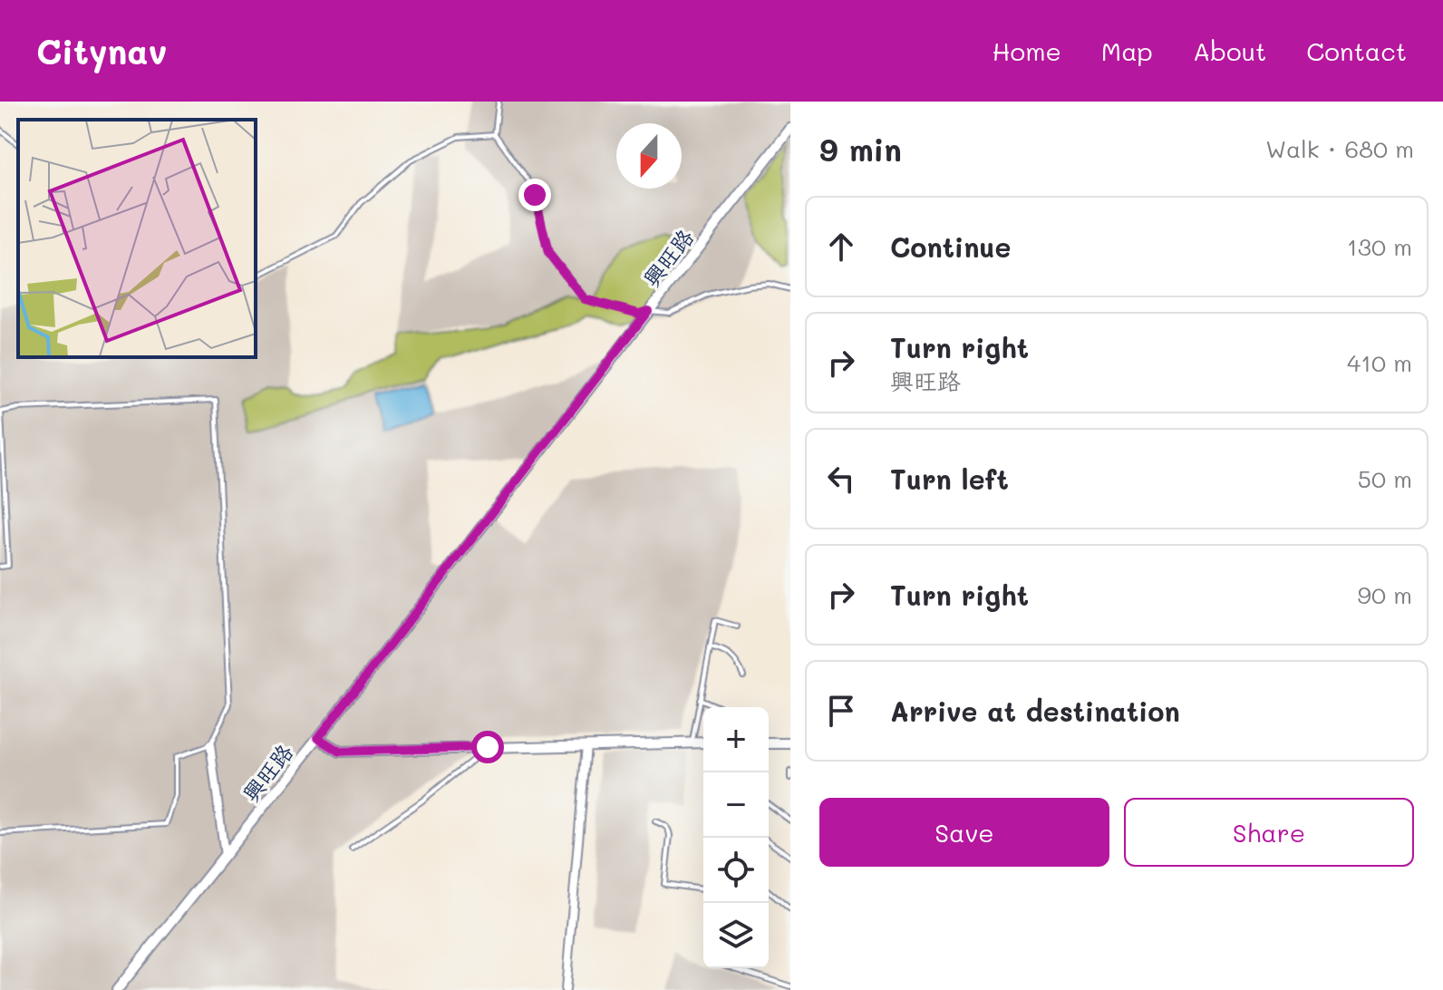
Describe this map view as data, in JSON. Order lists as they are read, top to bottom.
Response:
{
  "streets": {
    "street": ["興旺路"]
  },
  "north": "bottom",
  "page": {
    "header": "Citynav",
    "nav": [
      "Home",
      "Map",
      "About",
      "Contact"
    ],
    "heading": ["9 min", "Walk · 680 m"],
    "list": [
      ["Continue", "130 m"],
      ["Turn right", "興旺路", "410 m"],
      ["Turn left", "50 m"],
      ["Turn right", "90 m"],
      "Arrive at destination"
    ],
    "map_buttons": ["+", "−"],
    "buttons": ["Save", "Share"]
  }
}
